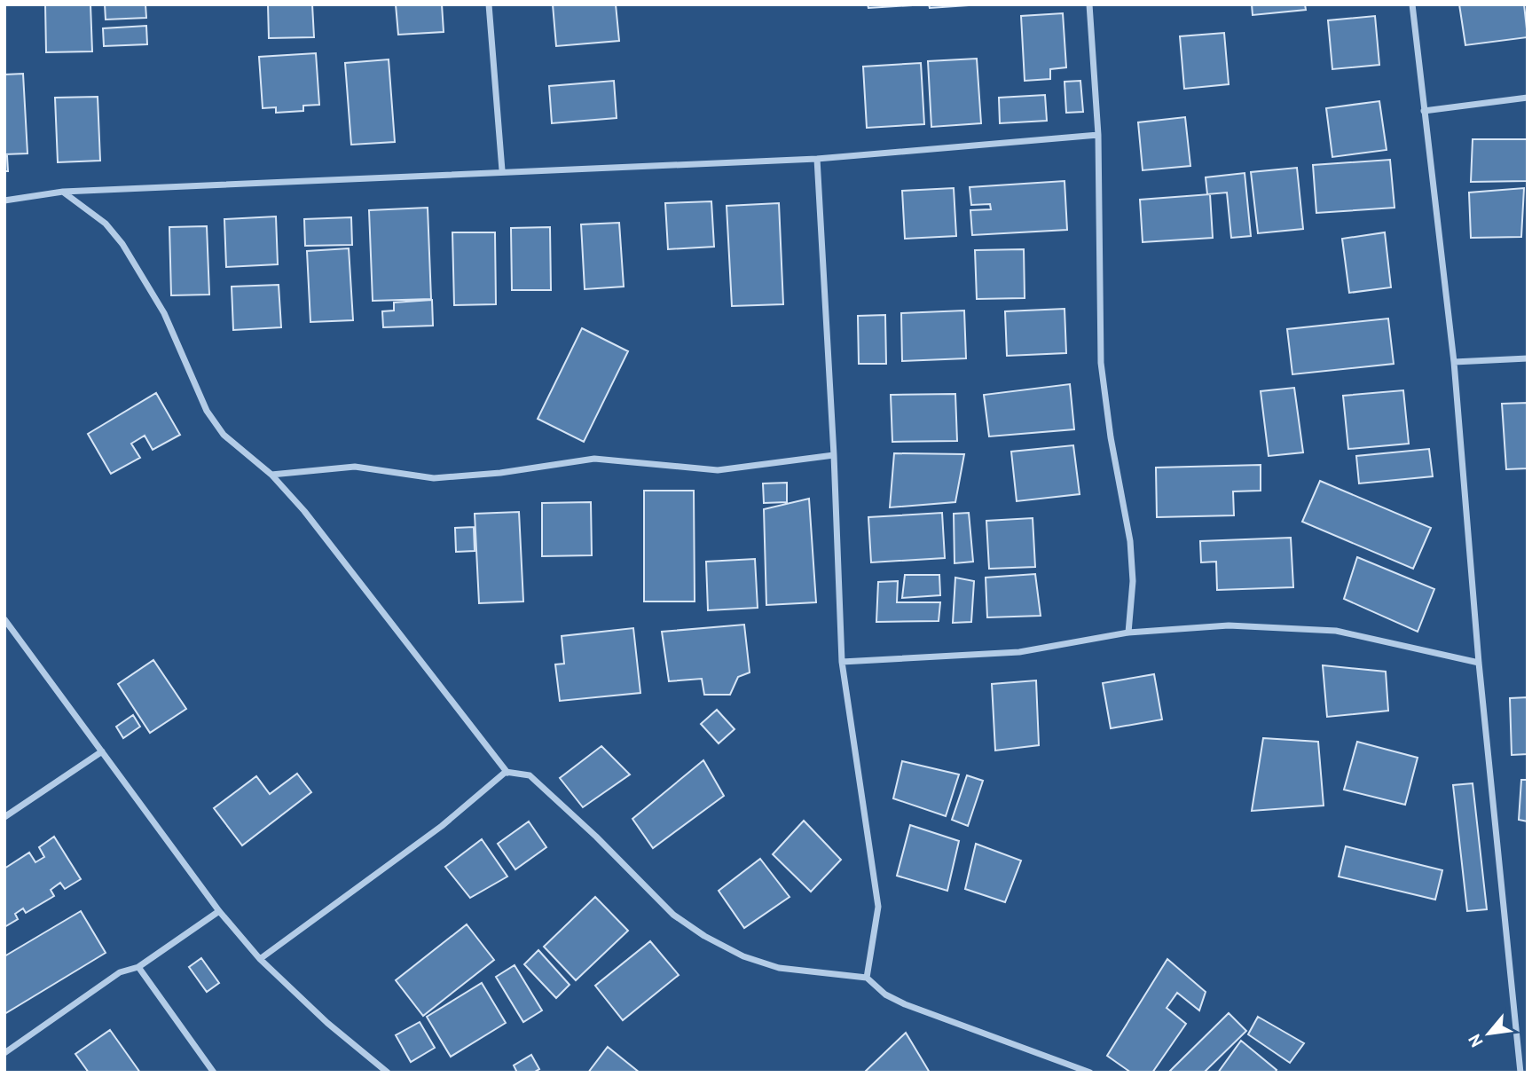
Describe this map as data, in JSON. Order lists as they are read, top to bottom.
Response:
{
  "north": "bottom left"
}
